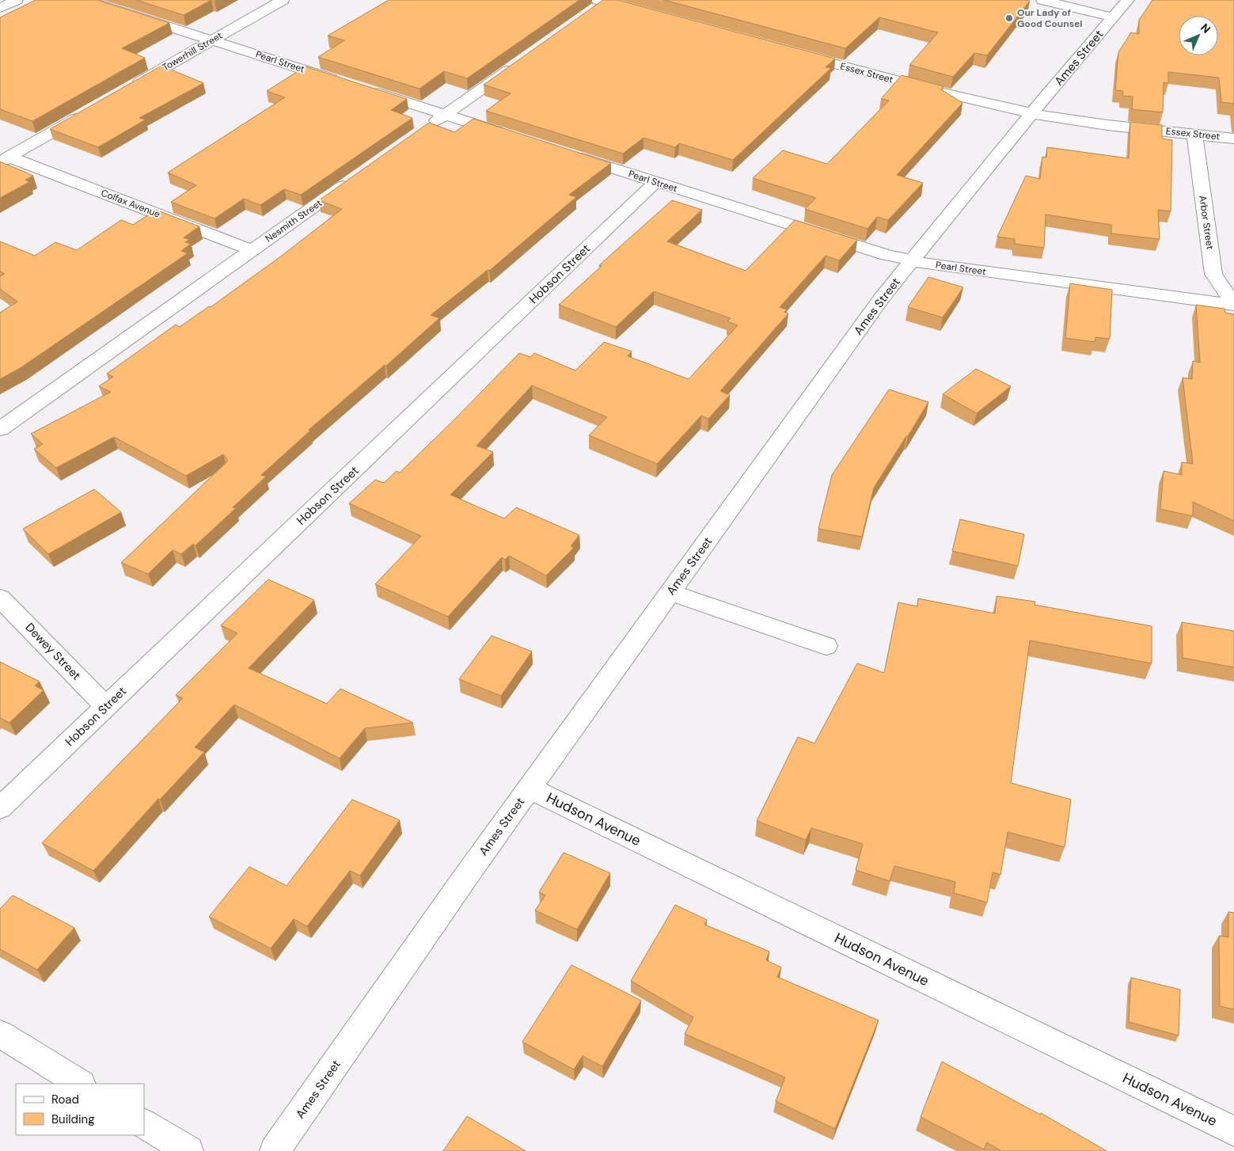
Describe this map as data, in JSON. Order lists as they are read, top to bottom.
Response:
{
  "streets": {
    "street": [
      "Towerhill Street",
      "Ames Street",
      "Pearl Street",
      "Essex Street",
      "Colfax Avenue",
      "Nesmith Street",
      "Arbor Street",
      "Hobson Street",
      "Dewey Street",
      "Hudson Avenue"
    ]
  },
  "crossings": [
    ["Towerhill Street", "Pearl Street"],
    ["Ames Street", "Pearl Street"],
    ["Ames Street", "Essex Street"],
    ["Ames Street", "Hudson Avenue"],
    ["Pearl Street", "Arbor Street"],
    ["Pearl Street", "Hobson Street"],
    ["Essex Street", "Arbor Street"],
    ["Colfax Avenue", "Nesmith Street"],
    ["Hobson Street", "Dewey Street"]
  ],
  "places": ["Our Lady of Good Counsel"],
  "legend": ["Road", "Building"],
  "north": "top right"
}
